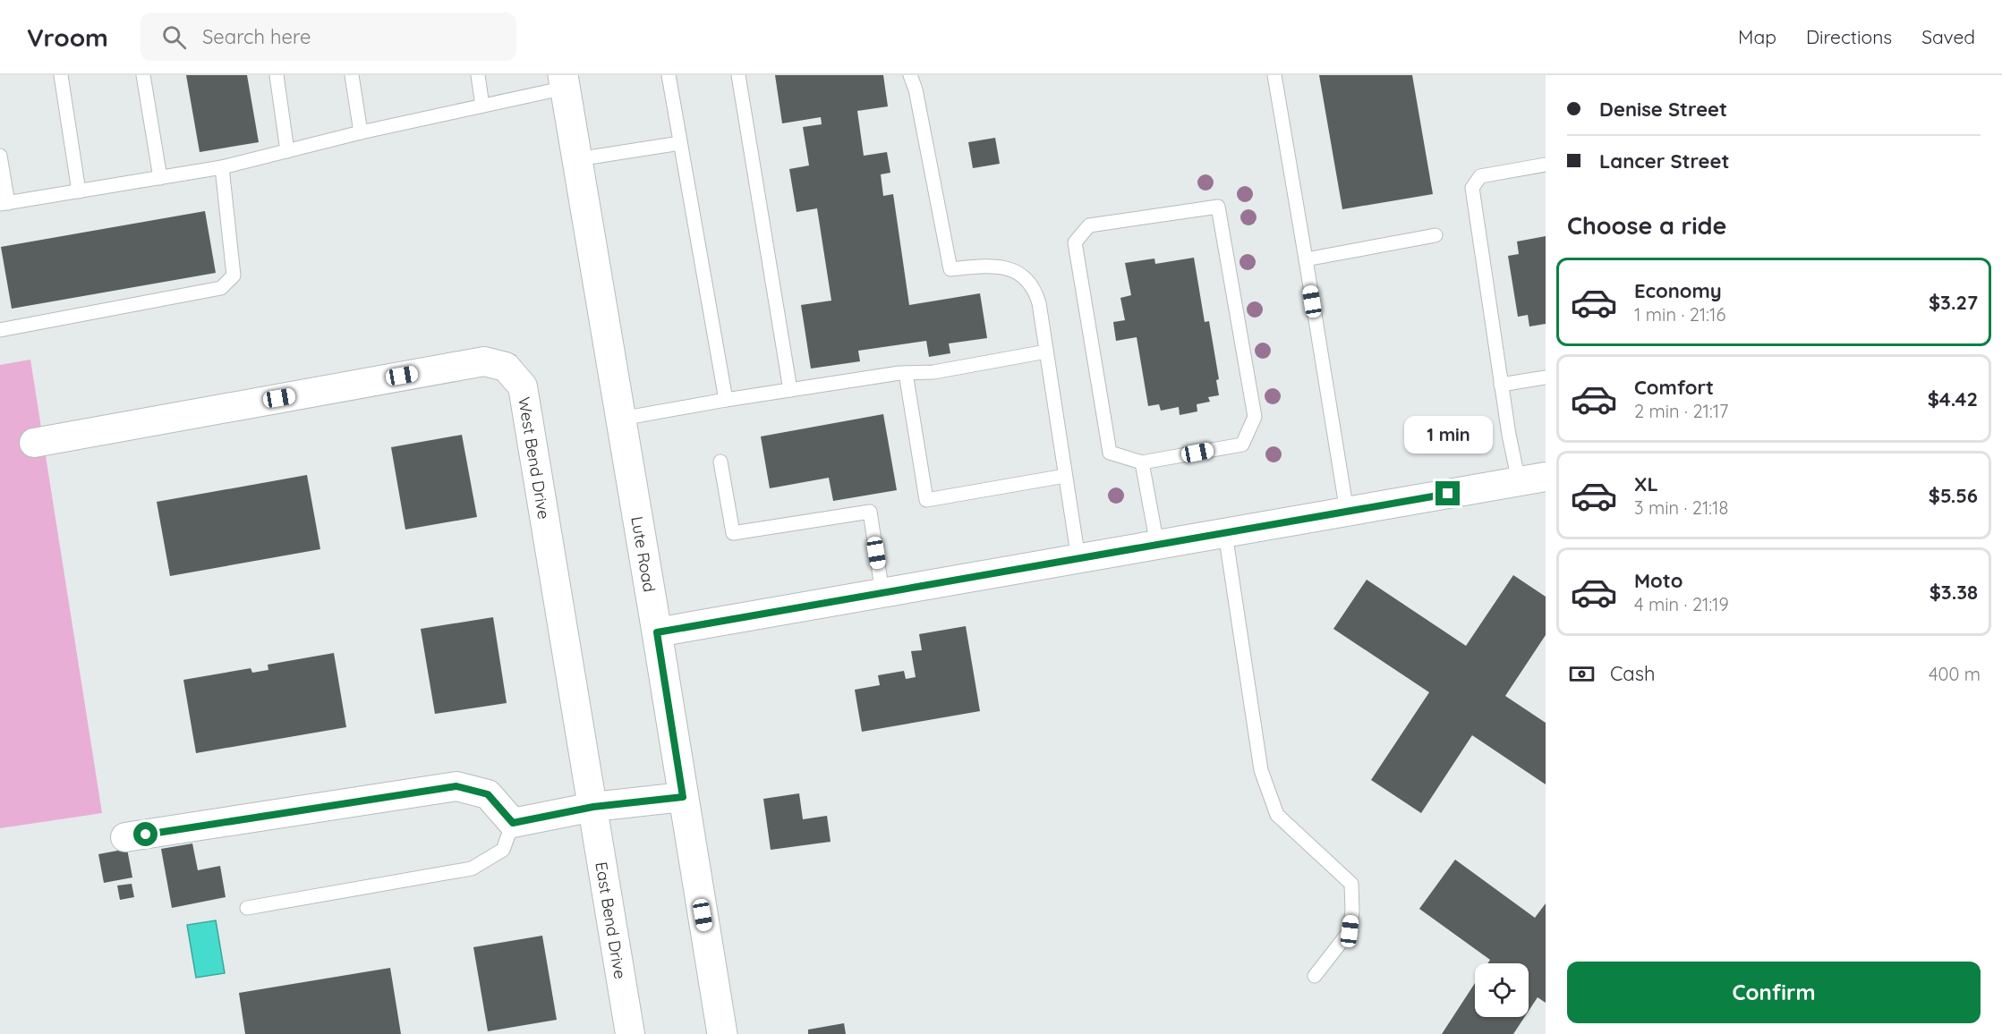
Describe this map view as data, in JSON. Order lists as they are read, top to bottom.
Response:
{
  "streets": {
    "street": ["West Bend Drive", "Lute Road", "East Bend Drive"]
  },
  "crossings": [
    ["West Bend Drive", "East Bend Drive"]
  ],
  "page": {
    "header": "Vroom",
    "search": "Search here",
    "nav": ["Map", "Directions", "Saved"],
    "banner": ["Denise Street", "Lancer Street"],
    "heading": "Choose a ride",
    "list": [
      {
        "name": "Economy",
        "note": "1 min · 21:16",
        "value": "$3.27"
      },
      {
        "name": "Comfort",
        "note": "2 min · 21:17",
        "value": "$4.42"
      },
      {
        "name": "XL",
        "note": "3 min · 21:18",
        "value": "$5.56"
      },
      {
        "name": "Moto",
        "note": "4 min · 21:19",
        "value": "$3.38"
      }
    ],
    "bubble": "1 min",
    "pay": ["Cash", "400 m"],
    "buttons": "Confirm"
  }
}
